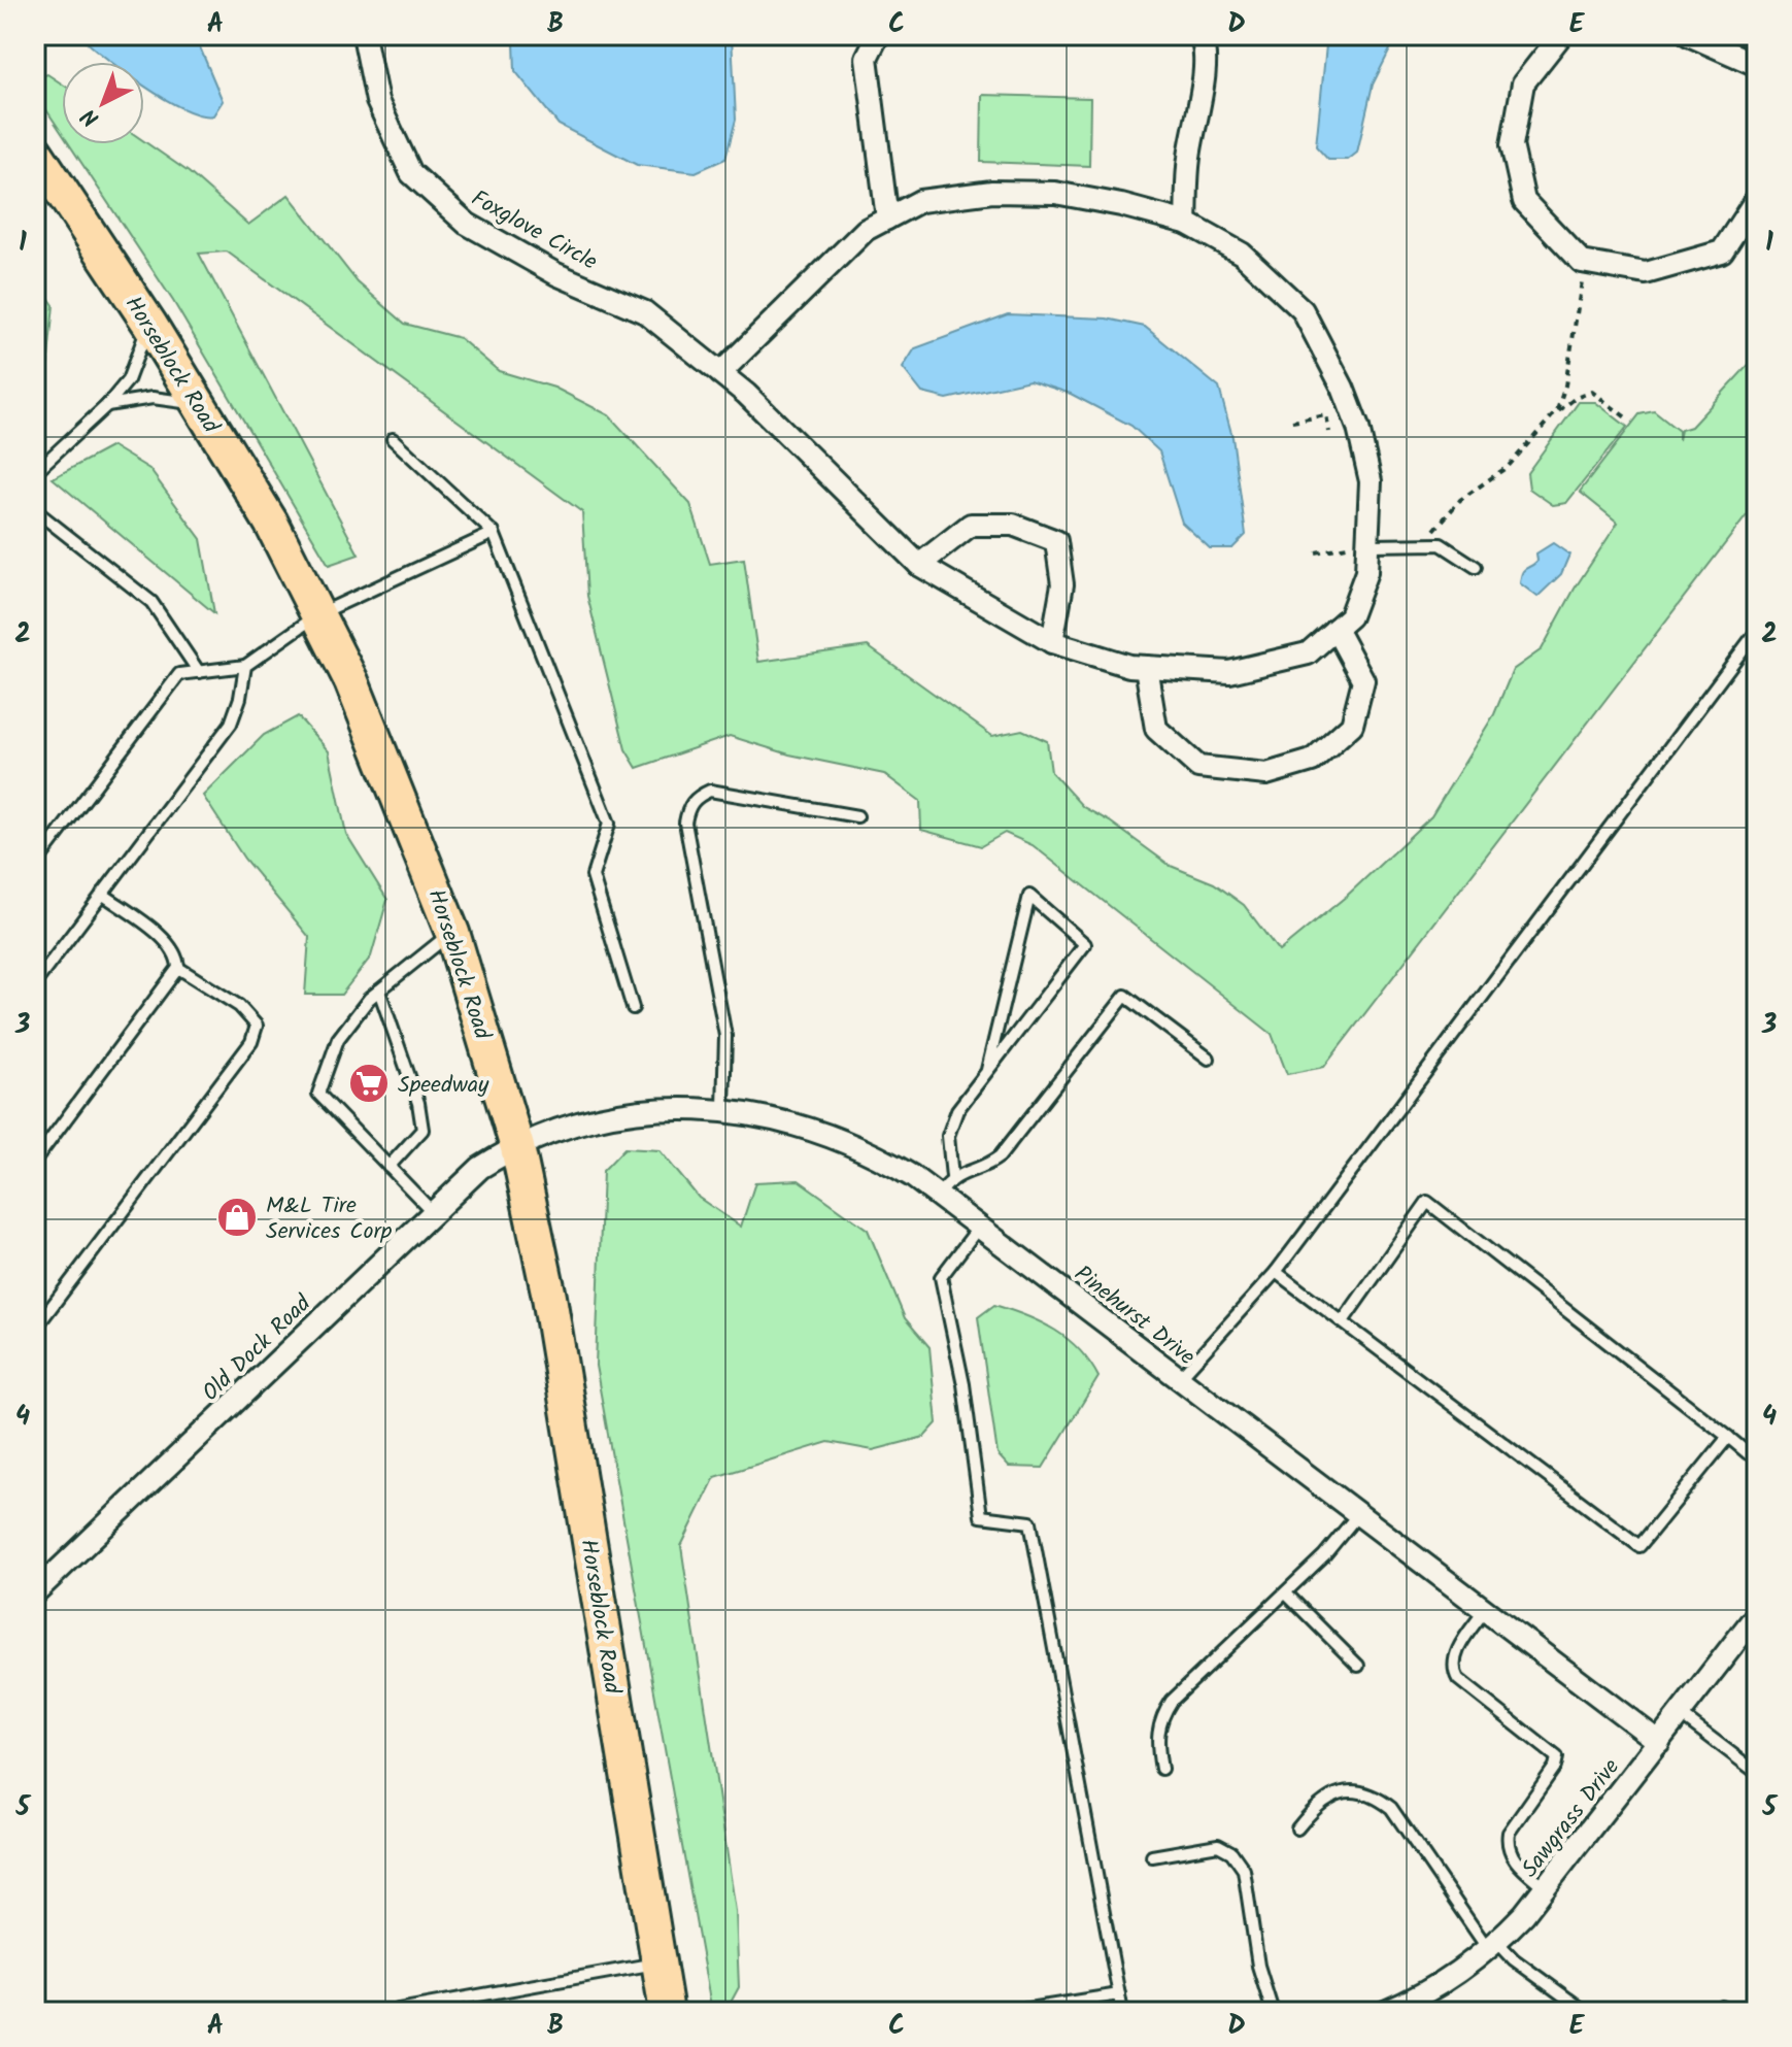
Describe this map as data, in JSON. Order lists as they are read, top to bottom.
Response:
{
  "streets": {
    "main road": ["Horseblock Road"],
    "street": [
      "Foxglove Circle",
      "Pinehurst Drive",
      "Old Dock Road",
      "Sawgrass Drive"
    ]
  },
  "crossings": [
    ["Horseblock Road", "Pinehurst Drive"],
    ["Horseblock Road", "Old Dock Road"],
    ["Pinehurst Drive", "Old Dock Road"],
    ["Pinehurst Drive", "Sawgrass Drive"]
  ],
  "places": {
    "supermarket": ["Speedway"],
    "shop": ["M&L Tire Services Corp"]
  },
  "north": "bottom left",
  "grid": {
    "columns": [
      "A",
      "B",
      "C",
      "D",
      "E"
    ],
    "rows": [
      "1",
      "2",
      "3",
      "4",
      "5"
    ]
  }
}
